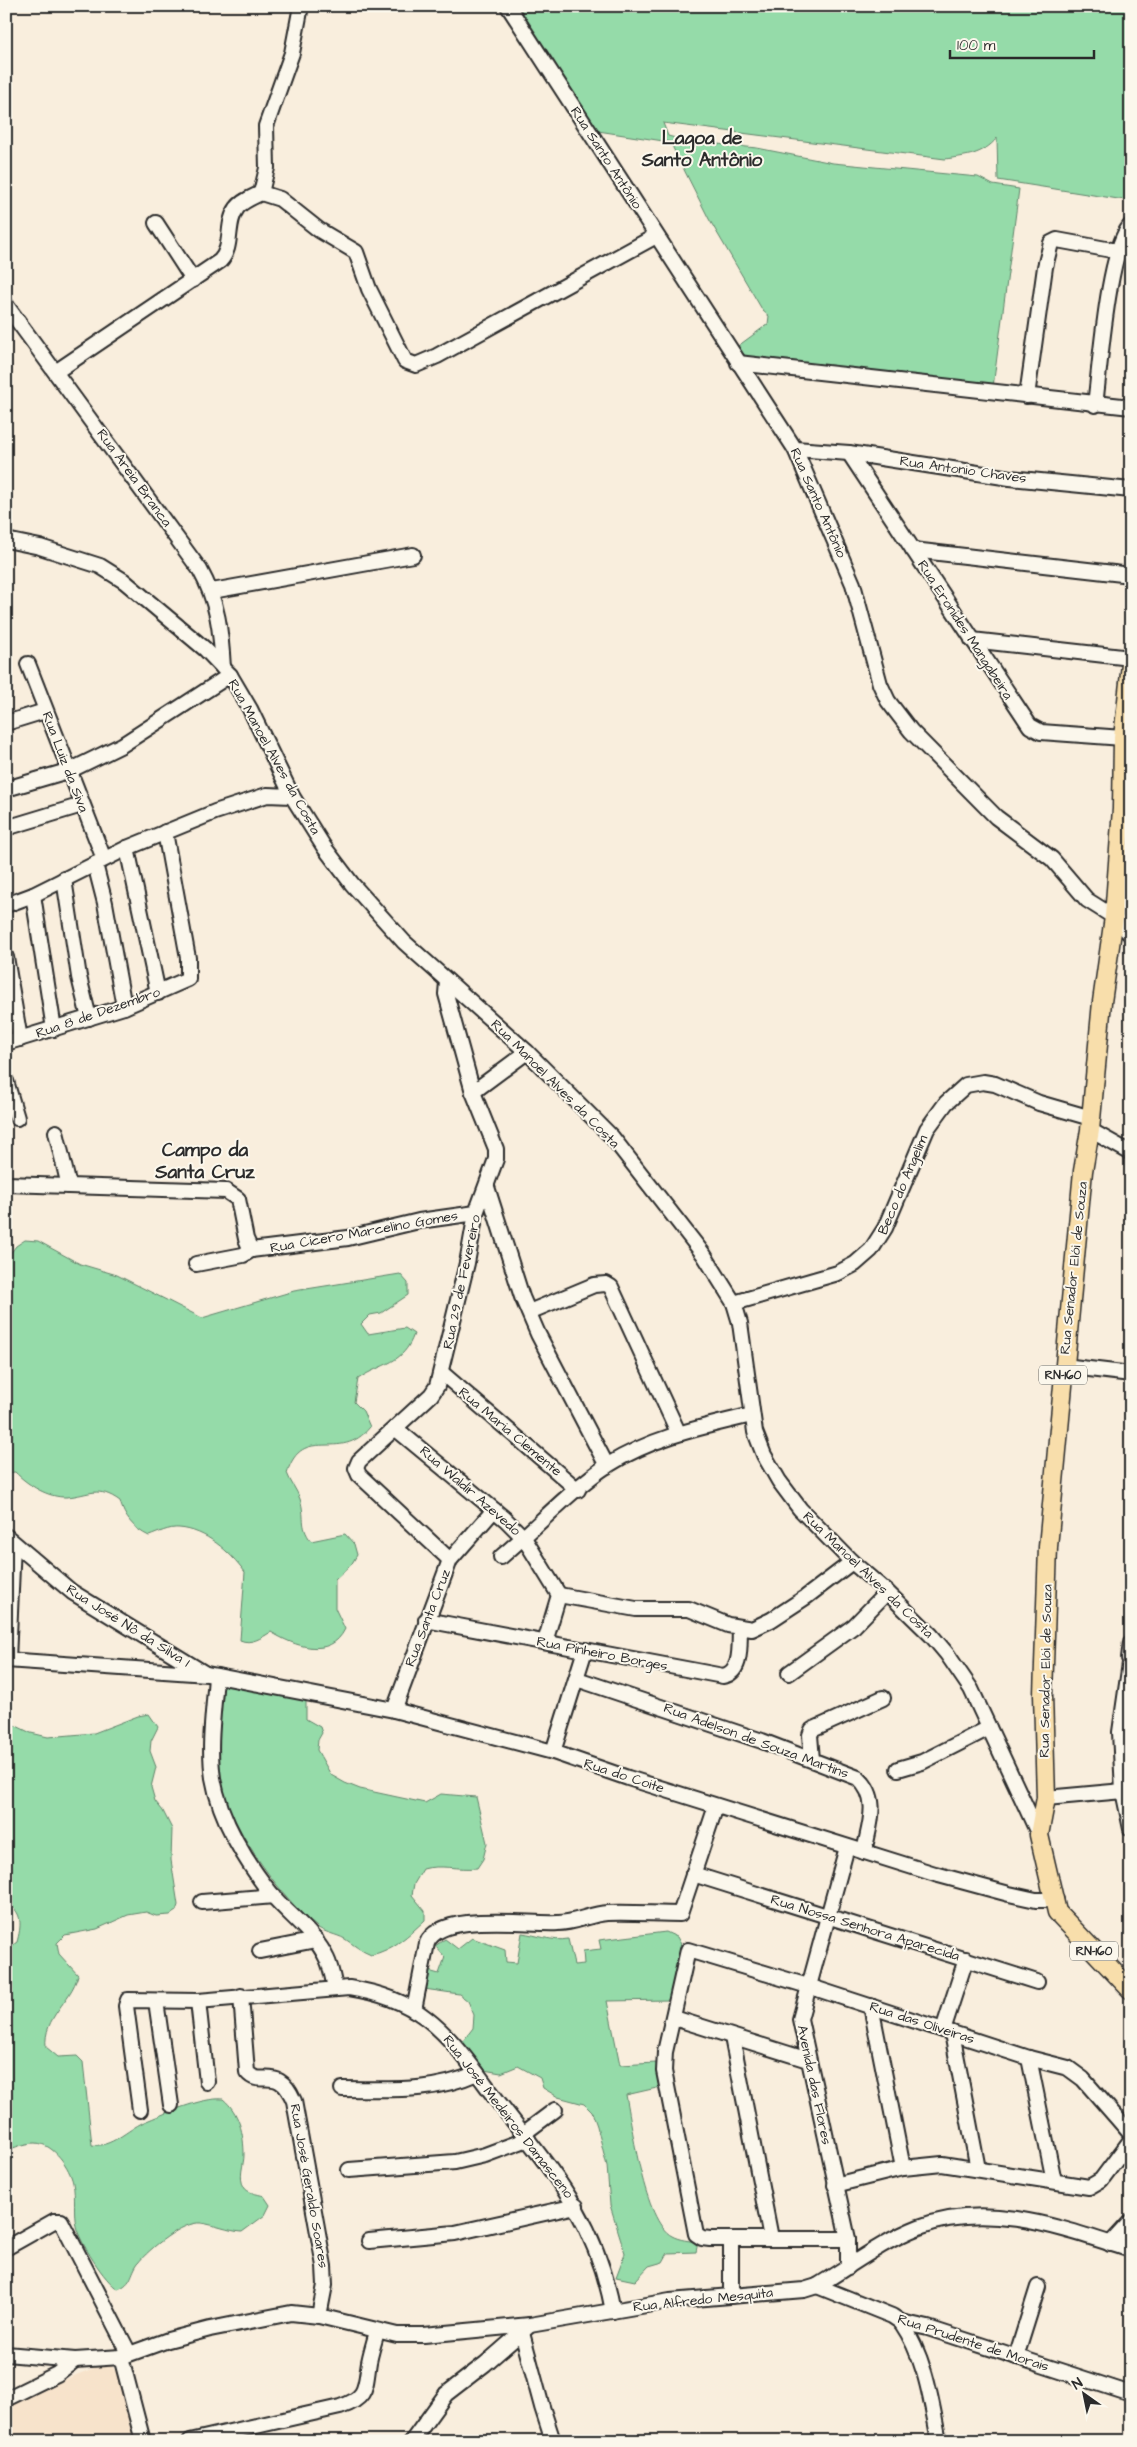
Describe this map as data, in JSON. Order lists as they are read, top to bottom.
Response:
{
  "streets": {
    "main road": ["Rua Senador Elói de Souza", "RN-160"],
    "street": [
      "Rua Santo Antônio",
      "Rua Antonio Chaves",
      "Rua Areia Branca",
      "Rua Eronides Mangabeira",
      "Rua Manoel Alves da Costa",
      "Rua Luiz da Siva",
      "Rua 8 de Dezembro",
      "Beco do Angelim",
      "Rua Cícero Marcelino Gomes",
      "Rua 29 de Fevereiro",
      "Rua Maria Clemente",
      "Rua Waldir Azevedo",
      "Rua Santa Cruz",
      "Rua José Nô da Silva 1",
      "Rua Pinheiro Borges",
      "Rua Adelson de Souza Martins",
      "Rua do Coite",
      "Rua Nossa Senhora Aparecida",
      "Rua das Oliveiras",
      "Avenida das Flores",
      "Rua José Medeiros Damasceno",
      "Rua José Geraldo Soares",
      "Rua Alfredo Mesquita",
      "Rua Prudente de Morais"
    ]
  },
  "crossings": [
    ["Rua Santo Antônio", "Rua Antonio Chaves"],
    ["Rua Santo Antônio", "Rua Senador Elói de Souza"],
    ["Rua Antonio Chaves", "Rua Eronides Mangabeira"],
    ["Rua Areia Branca", "Rua Manoel Alves da Costa"],
    ["Rua Eronides Mangabeira", "Rua Senador Elói de Souza"],
    ["Rua Manoel Alves da Costa", "Beco do Angelim"],
    ["Rua Manoel Alves da Costa", "Rua Senador Elói de Souza"],
    ["Rua Manoel Alves da Costa", "Rua 29 de Fevereiro"],
    ["Rua Luiz da Siva", "Rua 8 de Dezembro"],
    ["Beco do Angelim", "Rua Senador Elói de Souza"],
    ["Rua Cícero Marcelino Gomes", "Rua 29 de Fevereiro"],
    ["Rua Senador Elói de Souza", "Rua do Coite"],
    ["Rua 29 de Fevereiro", "Rua Maria Clemente"],
    ["Rua 29 de Fevereiro", "Rua Waldir Azevedo"],
    ["Rua 29 de Fevereiro", "Rua Santa Cruz"],
    ["Rua Waldir Azevedo", "Rua Santa Cruz"],
    ["Rua Santa Cruz", "Rua Pinheiro Borges"],
    ["Rua Santa Cruz", "Rua do Coite"],
    ["Rua José Nô da Silva 1", "Rua do Coite"],
    ["Rua Adelson de Souza Martins", "Rua do Coite"],
    ["Rua do Coite", "Avenida das Flores"],
    ["Rua Nossa Senhora Aparecida", "Avenida das Flores"],
    ["Rua das Oliveiras", "Avenida das Flores"],
    ["Avenida das Flores", "Rua Alfredo Mesquita"],
    ["Rua José Medeiros Damasceno", "Rua José Geraldo Soares"],
    ["Rua José Medeiros Damasceno", "Rua Alfredo Mesquita"],
    ["Rua José Geraldo Soares", "Rua Alfredo Mesquita"],
    ["Rua Alfredo Mesquita", "Rua Prudente de Morais"]
  ],
  "districts": ["Lagoa de Santo Antônio", "Campo da Santa Cruz"],
  "scale_bar": "100 m",
  "north": "top left"
}
